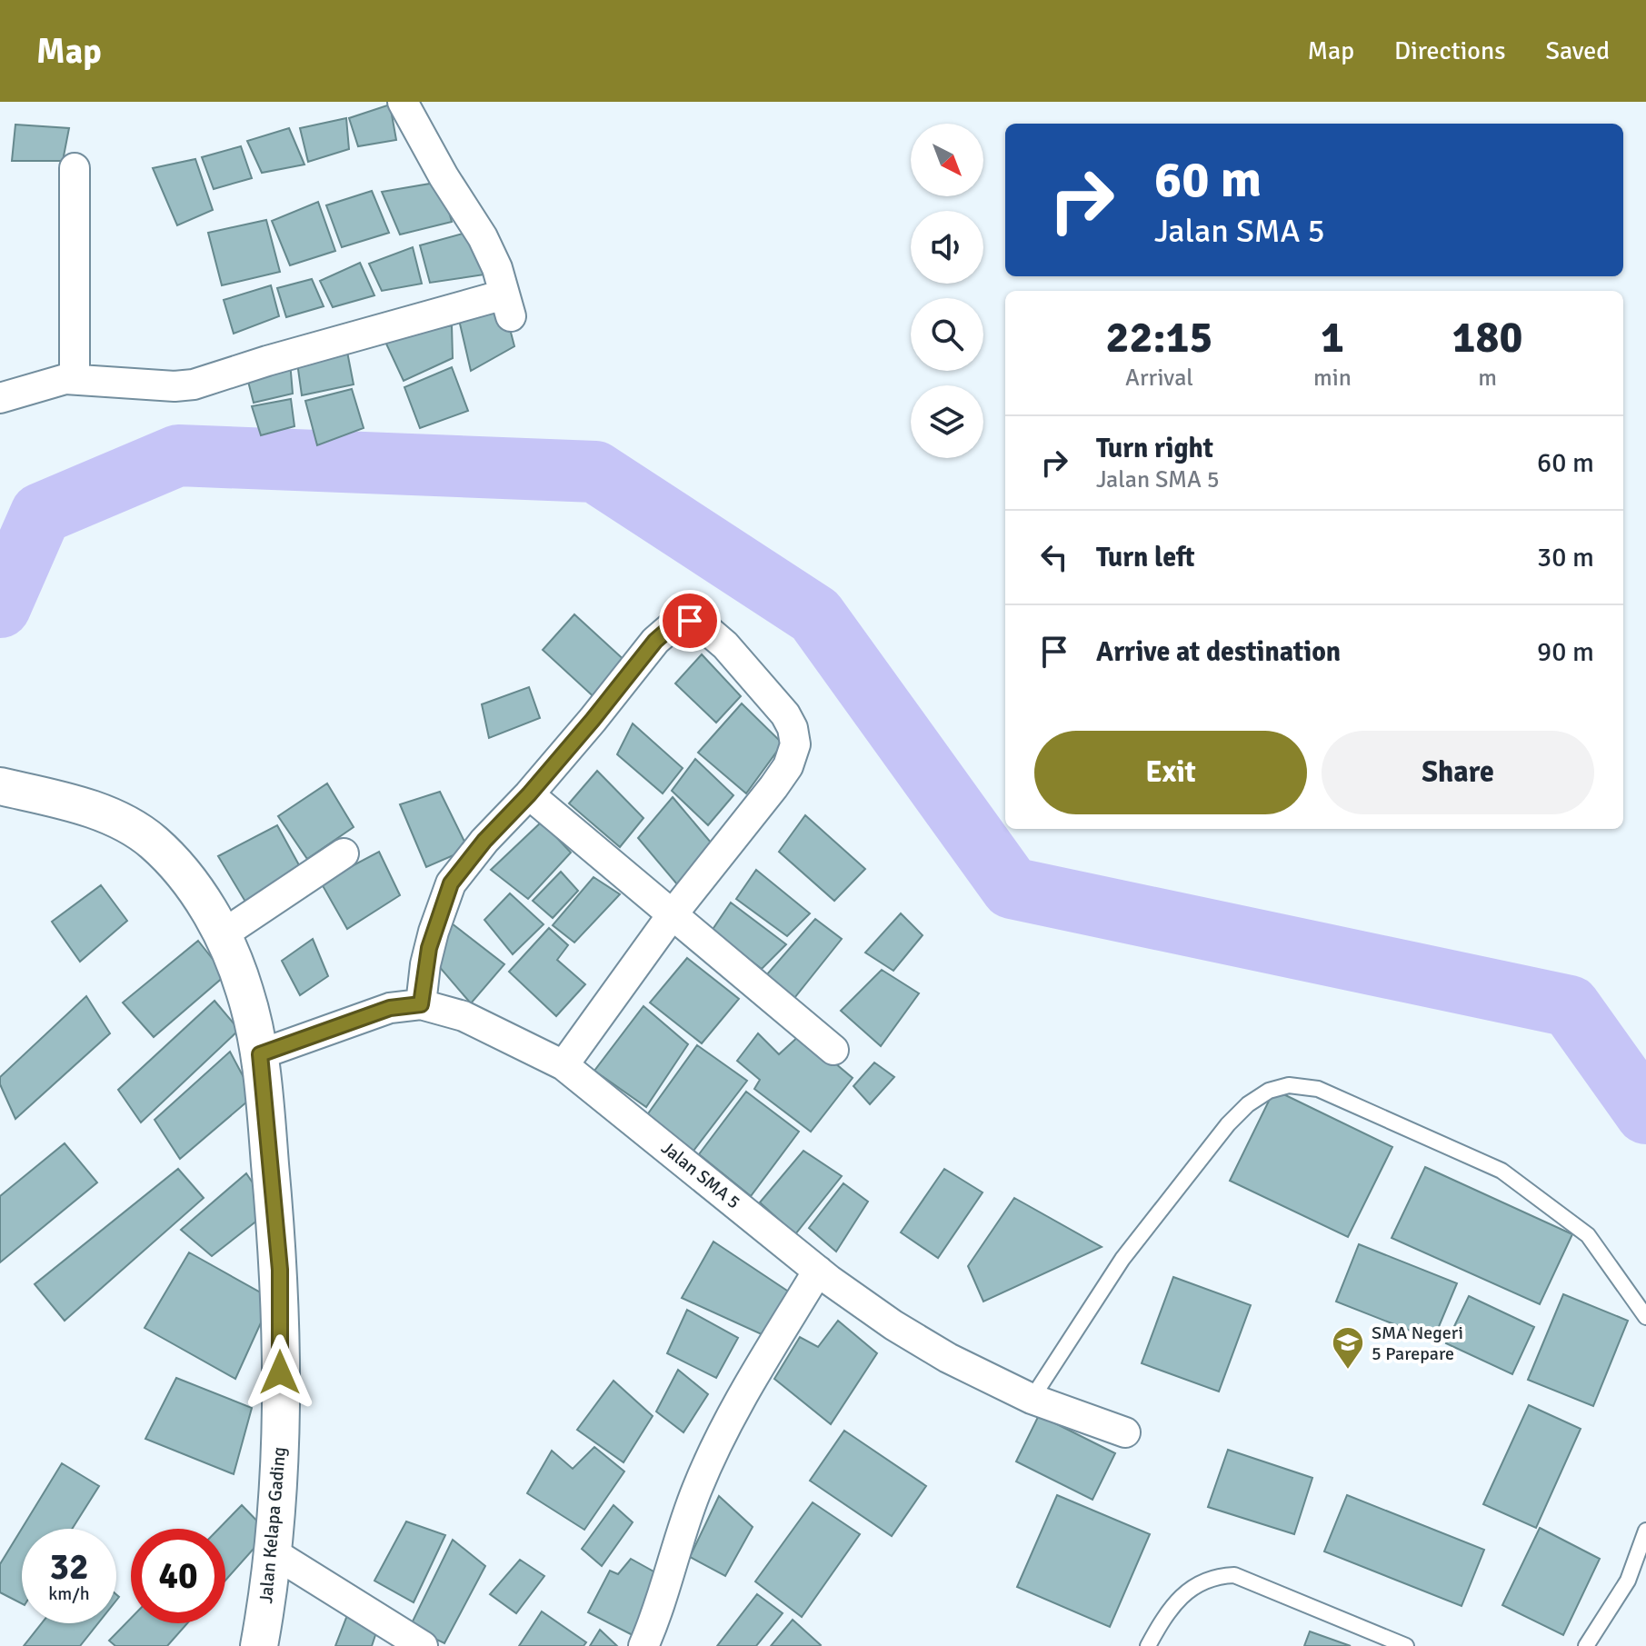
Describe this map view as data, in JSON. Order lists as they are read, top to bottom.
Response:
{
  "streets": {
    "street": ["Jalan SMA 5", "Jalan Kelapa Gading"]
  },
  "crossings": [
    ["Jalan SMA 5", "Jalan Kelapa Gading"]
  ],
  "places": {
    "school or university": ["SMA Negeri 5 Parepare"]
  },
  "north": "bottom right",
  "page": {
    "header": "Map",
    "nav": ["Map", "Directions", "Saved"],
    "turn": ["60 m", "Jalan SMA 5"],
    "eta": [
      "22:15",
      "Arrival",
      "1",
      "min",
      "180",
      "m"
    ],
    "list": [
      {
        "name": "Turn right",
        "note": "Jalan SMA 5",
        "value": "60 m"
      },
      {
        "name": "Turn left",
        "value": "30 m"
      },
      {
        "name": "Arrive at destination",
        "value": "90 m"
      }
    ],
    "buttons": ["Exit", "Share"],
    "speed": "32 km/h",
    "limit": "40"
  }
}
